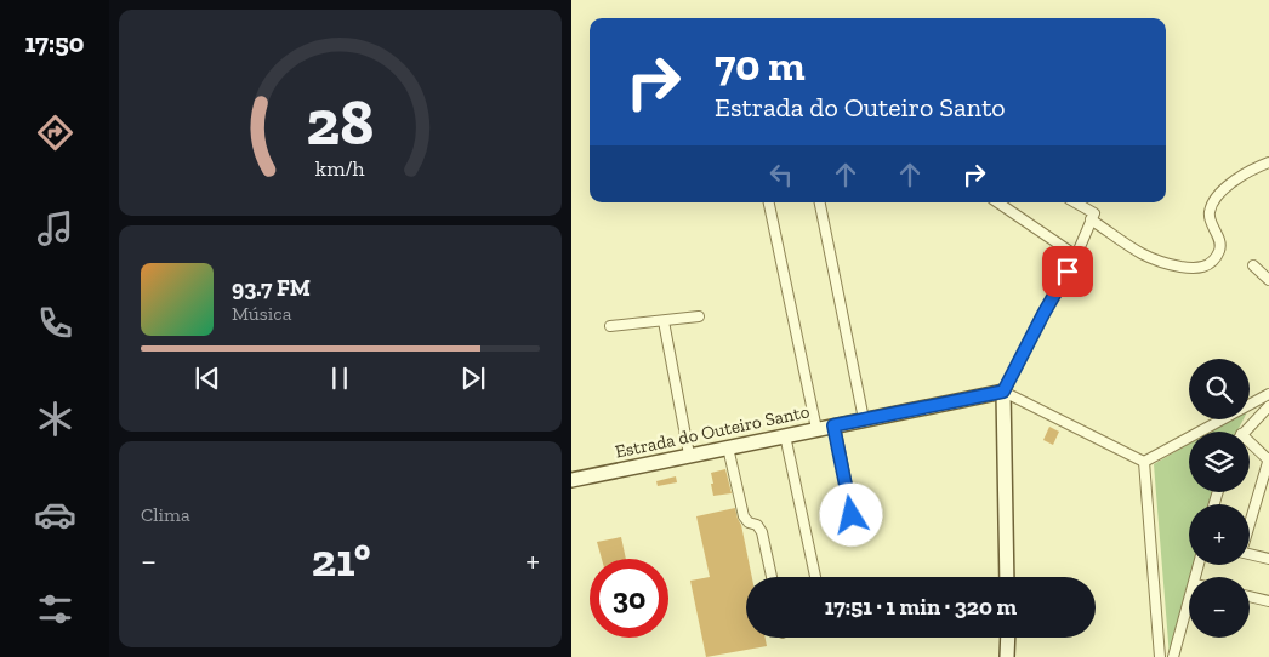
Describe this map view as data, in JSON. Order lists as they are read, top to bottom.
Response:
{
  "streets": {
    "street": ["Estrada do Outeiro Santo"]
  },
  "page": {
    "tabs": "17:50",
    "turn": ["70 m", "Estrada do Outeiro Santo"],
    "song": ["93.7 FM", "Música"],
    "map_buttons": ["+", "−"],
    "tile": "Clima",
    "heat": ["−", "21°", "+"],
    "limit": "30",
    "trip": "17:51 · 1 min · 320 m",
    "gauge": ["28", "km/h"]
  }
}
